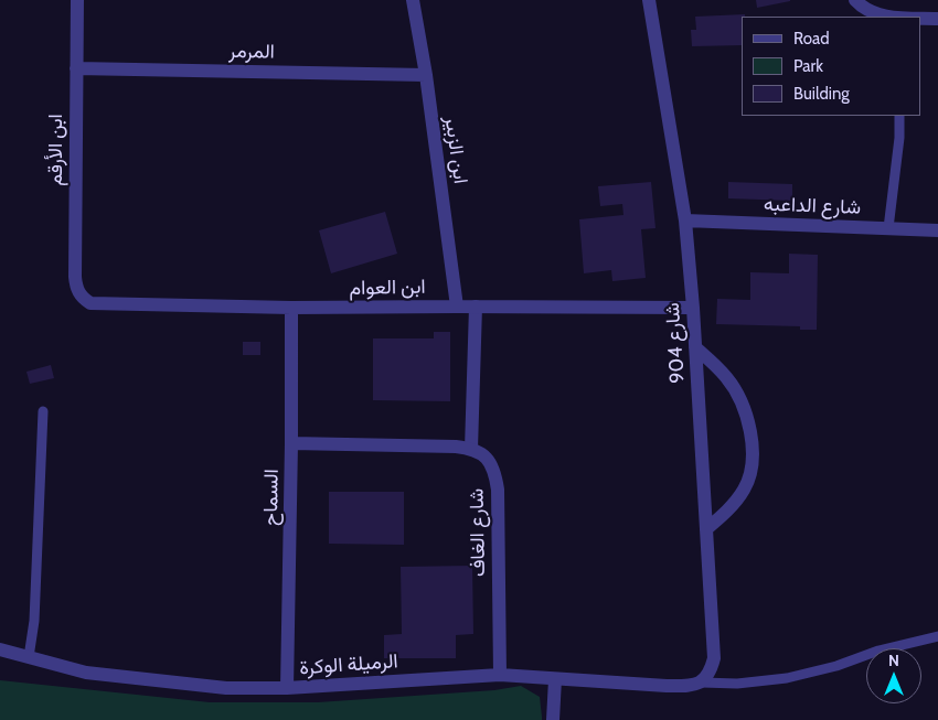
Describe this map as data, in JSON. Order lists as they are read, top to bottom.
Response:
{
  "streets": {
    "street": [
      "المرمر",
      "ابن الأرقم",
      "ابن الزبير",
      "شارع الداعبه",
      "ابن العوام",
      "شارع 904",
      "السماح",
      "شارع الغاف",
      "الرميلة الوكرة"
    ]
  },
  "crossings": [
    ["المرمر", "ابن الأرقم"],
    ["المرمر", "ابن الزبير"],
    ["ابن الأرقم", "ابن العوام"],
    ["ابن الزبير", "ابن العوام"],
    ["شارع الداعبه", "شارع 904"],
    ["ابن العوام", "شارع 904"],
    ["ابن العوام", "السماح"],
    ["شارع 904", "الرميلة الوكرة"],
    ["السماح", "الرميلة الوكرة"],
    ["شارع الغاف", "الرميلة الوكرة"]
  ],
  "legend": ["Road", "Park", "Building"],
  "north": "top"
}
